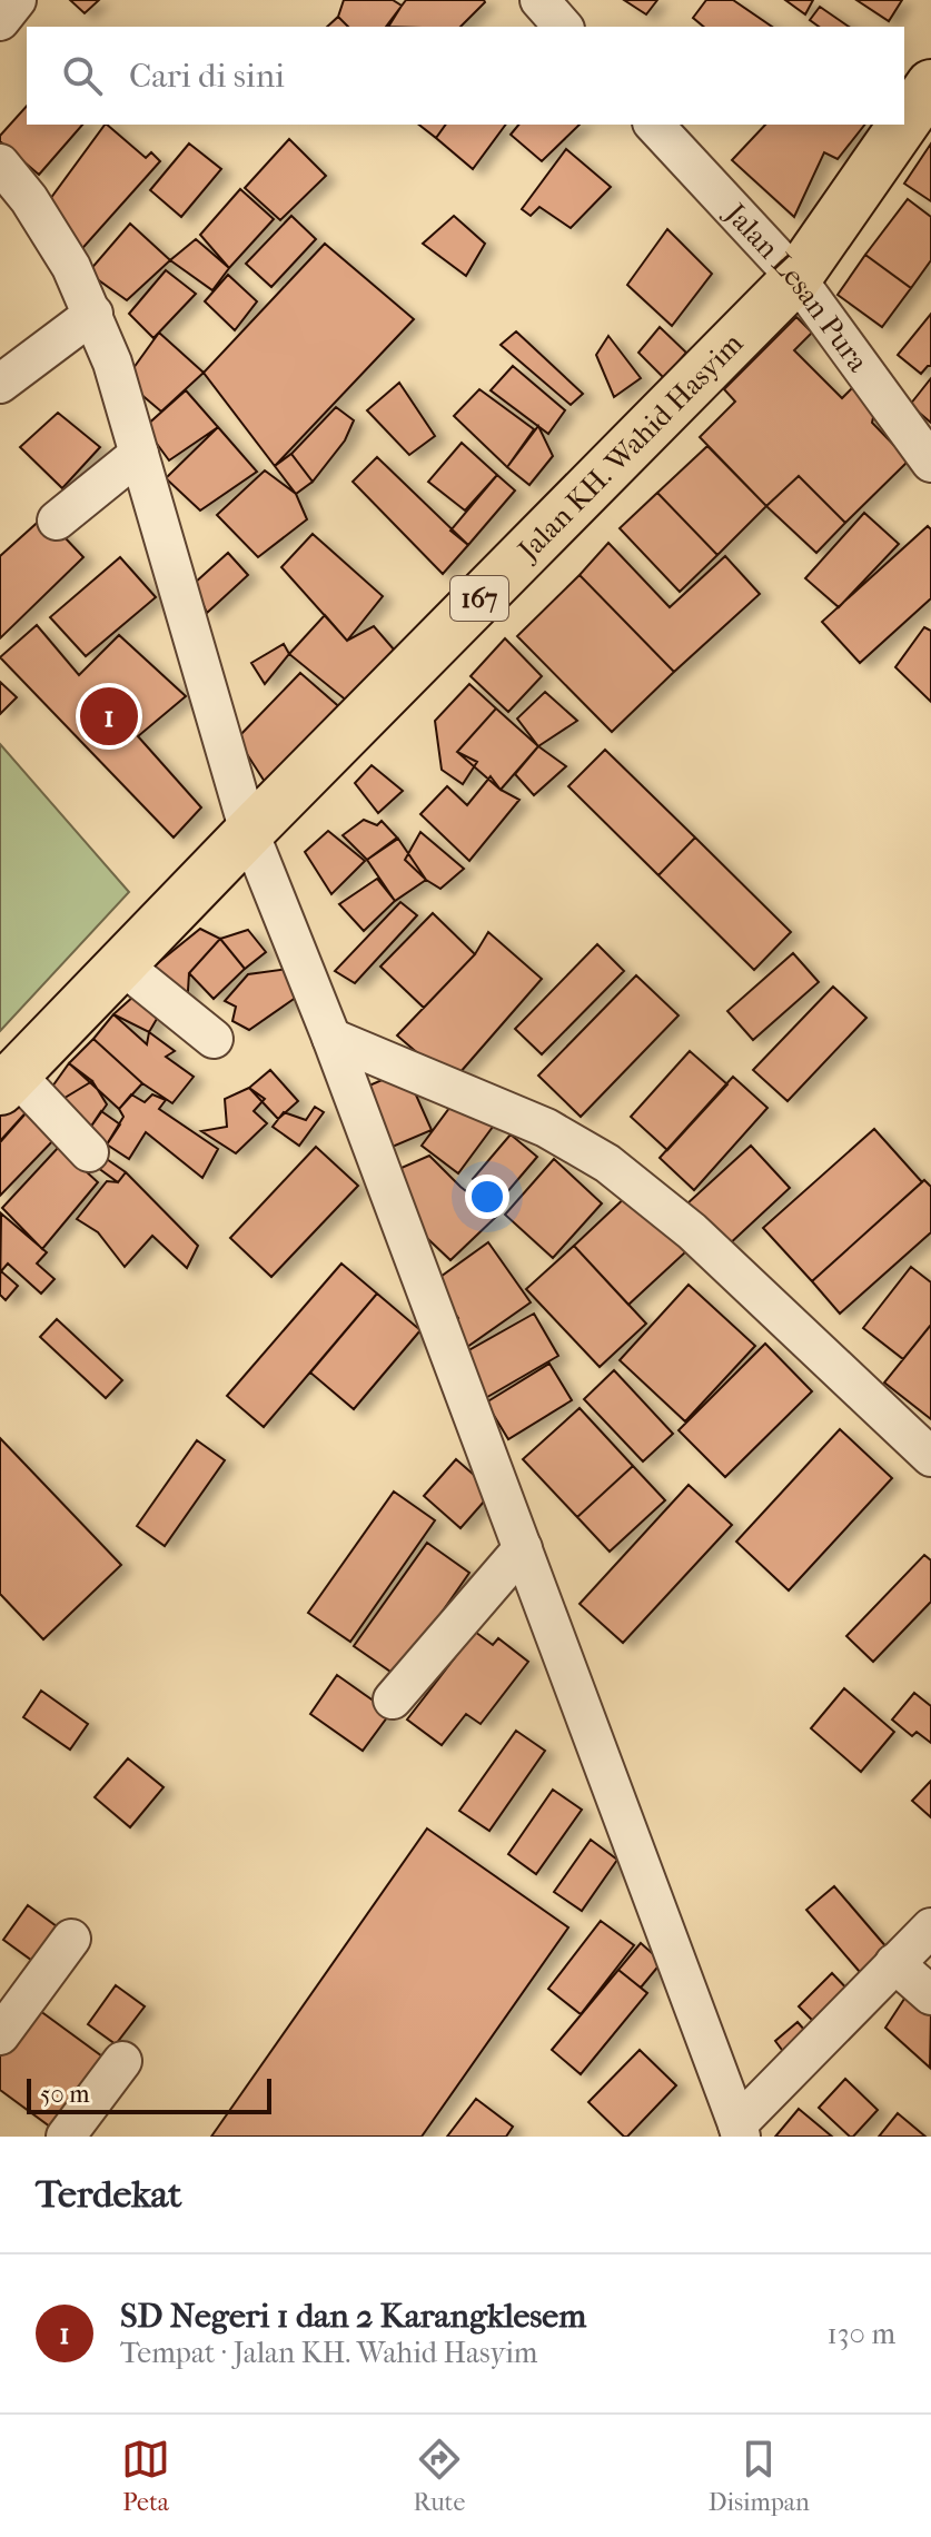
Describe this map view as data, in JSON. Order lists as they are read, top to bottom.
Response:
{
  "streets": {
    "main road": ["Jalan KH. Wahid Hasyim", "167"],
    "street": ["Jalan Lesan Pura"]
  },
  "crossings": [
    ["Jalan Lesan Pura", "Jalan KH. Wahid Hasyim"]
  ],
  "scale_bar": "50 m",
  "page": {
    "search": "Cari di sini",
    "pins": "1",
    "scale": "50 m",
    "heading": "Terdekat",
    "list": [
      {
        "mark": "1",
        "name": "SD Negeri 1 dan 2 Karangklesem",
        "note": "Tempat · Jalan KH. Wahid Hasyim",
        "value": "130 m"
      }
    ],
    "nav": ["Peta", "Rute", "Disimpan"]
  }
}
